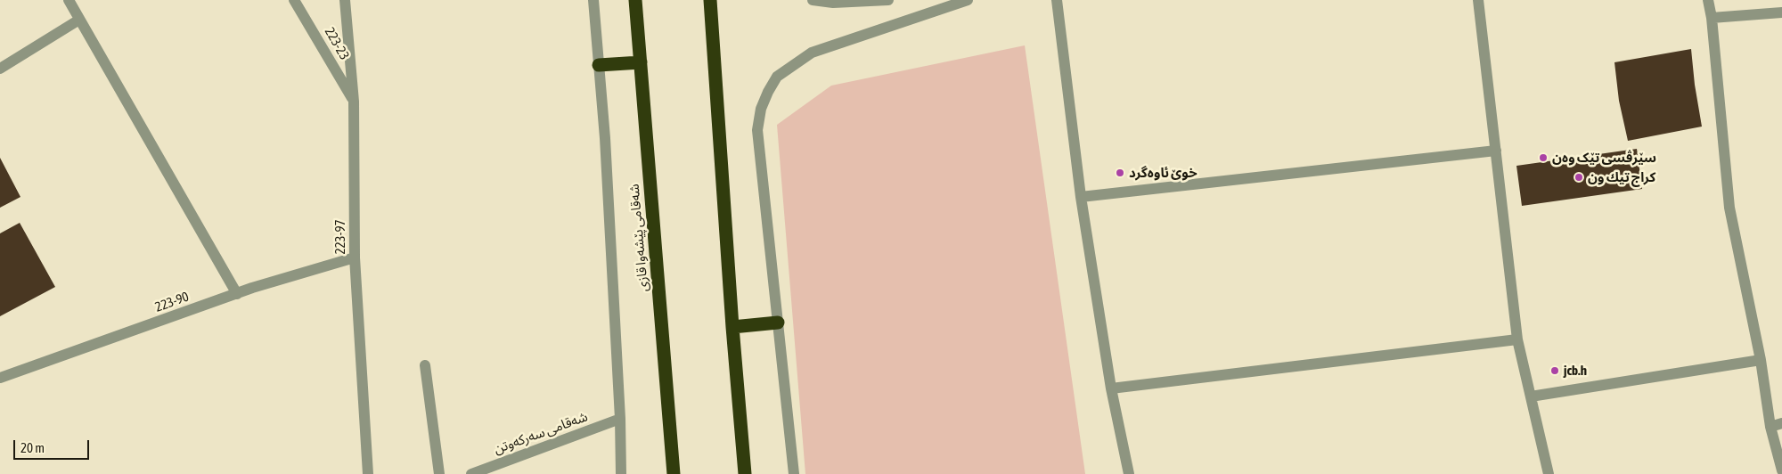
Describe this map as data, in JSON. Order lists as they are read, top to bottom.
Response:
{
  "streets": {
    "highway": ["شەقامی پێشەوا قازی"],
    "street": [
      "223-23",
      "223-97",
      "223-90",
      "شەقامی سەرکەوتن"
    ]
  },
  "crossings": [
    ["223-23", "223-97"],
    ["223-97", "223-90"]
  ],
  "places": [
    "سێرڤسی تێک وەن",
    "خوێ ئاوەگرد",
    "كراج تيك ون",
    "jcb.h"
  ],
  "scale_bar": "20 m"
}
